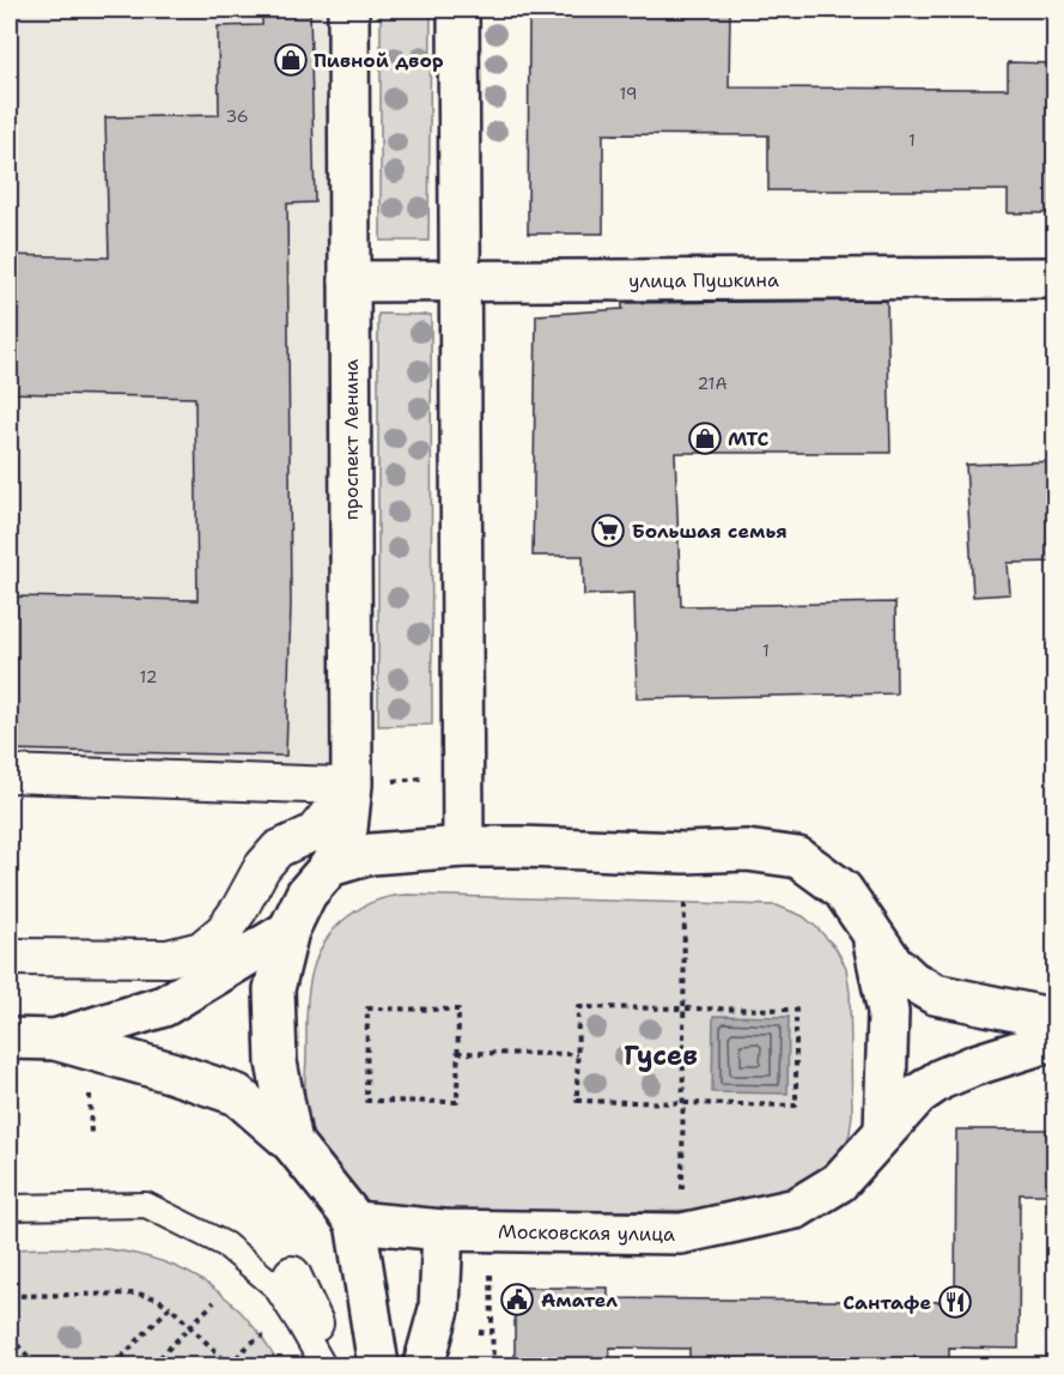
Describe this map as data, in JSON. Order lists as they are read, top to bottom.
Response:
{
  "streets": {
    "main road": ["улица Пушкина", "проспект Ленина", "Московская улица"]
  },
  "crossings": [
    ["улица Пушкина", "проспект Ленина"]
  ],
  "districts": ["Гусев"],
  "places": {
    "shop": ["Пивной двор", "МТС"],
    "supermarket": ["Большая семья"],
    "public building": ["Амател"],
    "restaurant": ["Сантафе"]
  },
  "house_numbers": [
    "19",
    "36",
    "1",
    "21А",
    "1",
    "12"
  ]
}
